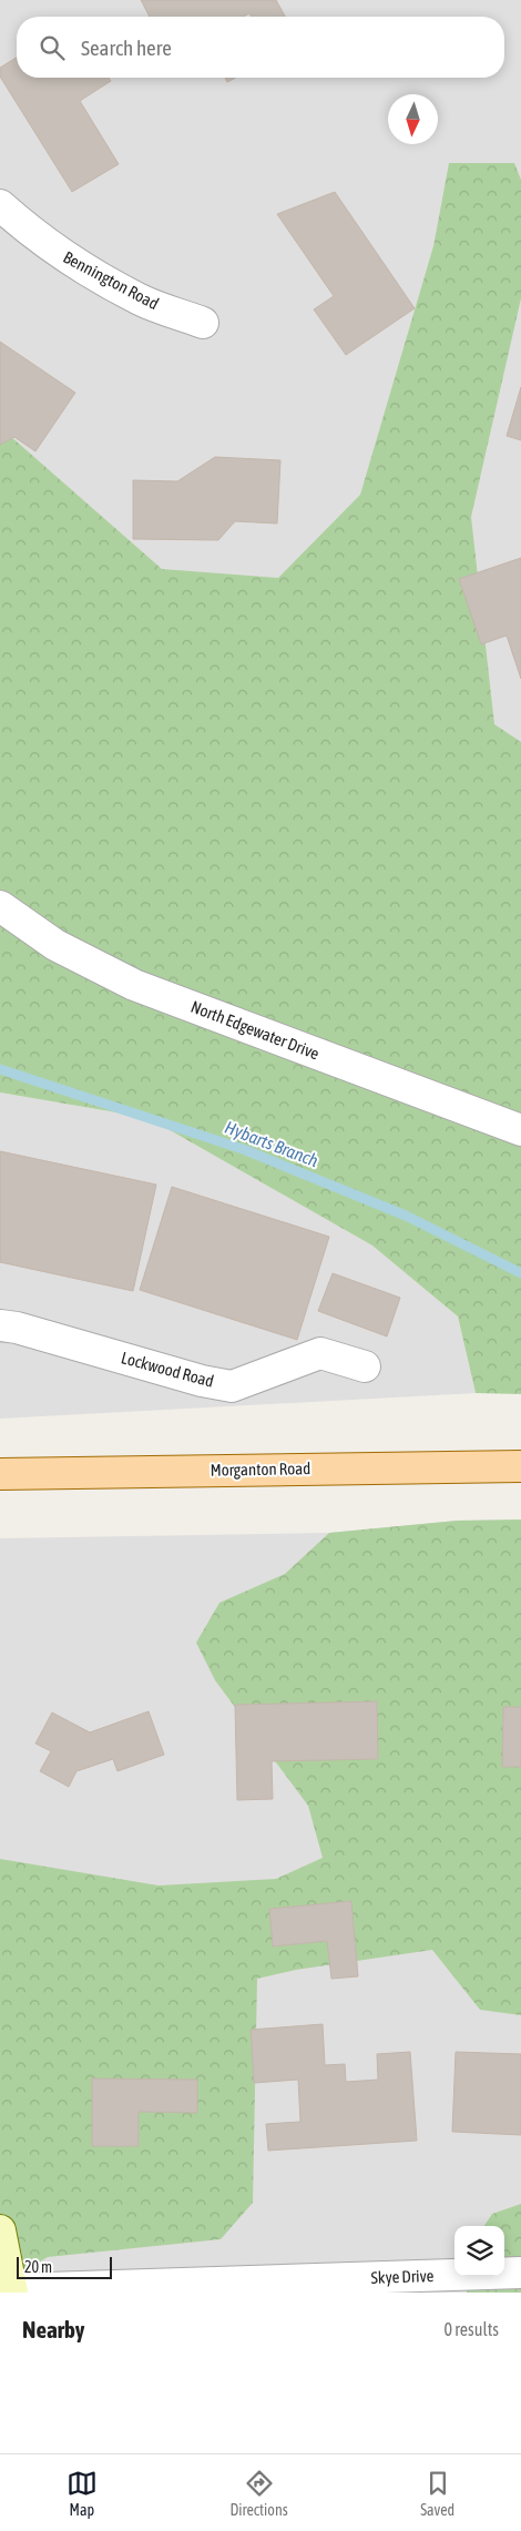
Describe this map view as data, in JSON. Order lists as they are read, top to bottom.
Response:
{
  "streets": {
    "main road": ["Morganton Road"],
    "street": [
      "Bennington Road",
      "North Edgewater Drive",
      "Lockwood Road",
      "Skye Drive"
    ]
  },
  "water": ["Hybarts Branch"],
  "scale_bar": "20 m",
  "north": "bottom",
  "page": {
    "search": "Search here",
    "scale": "20 m",
    "heading": ["Nearby", "0 results"],
    "nav": ["Map", "Directions", "Saved"]
  }
}
